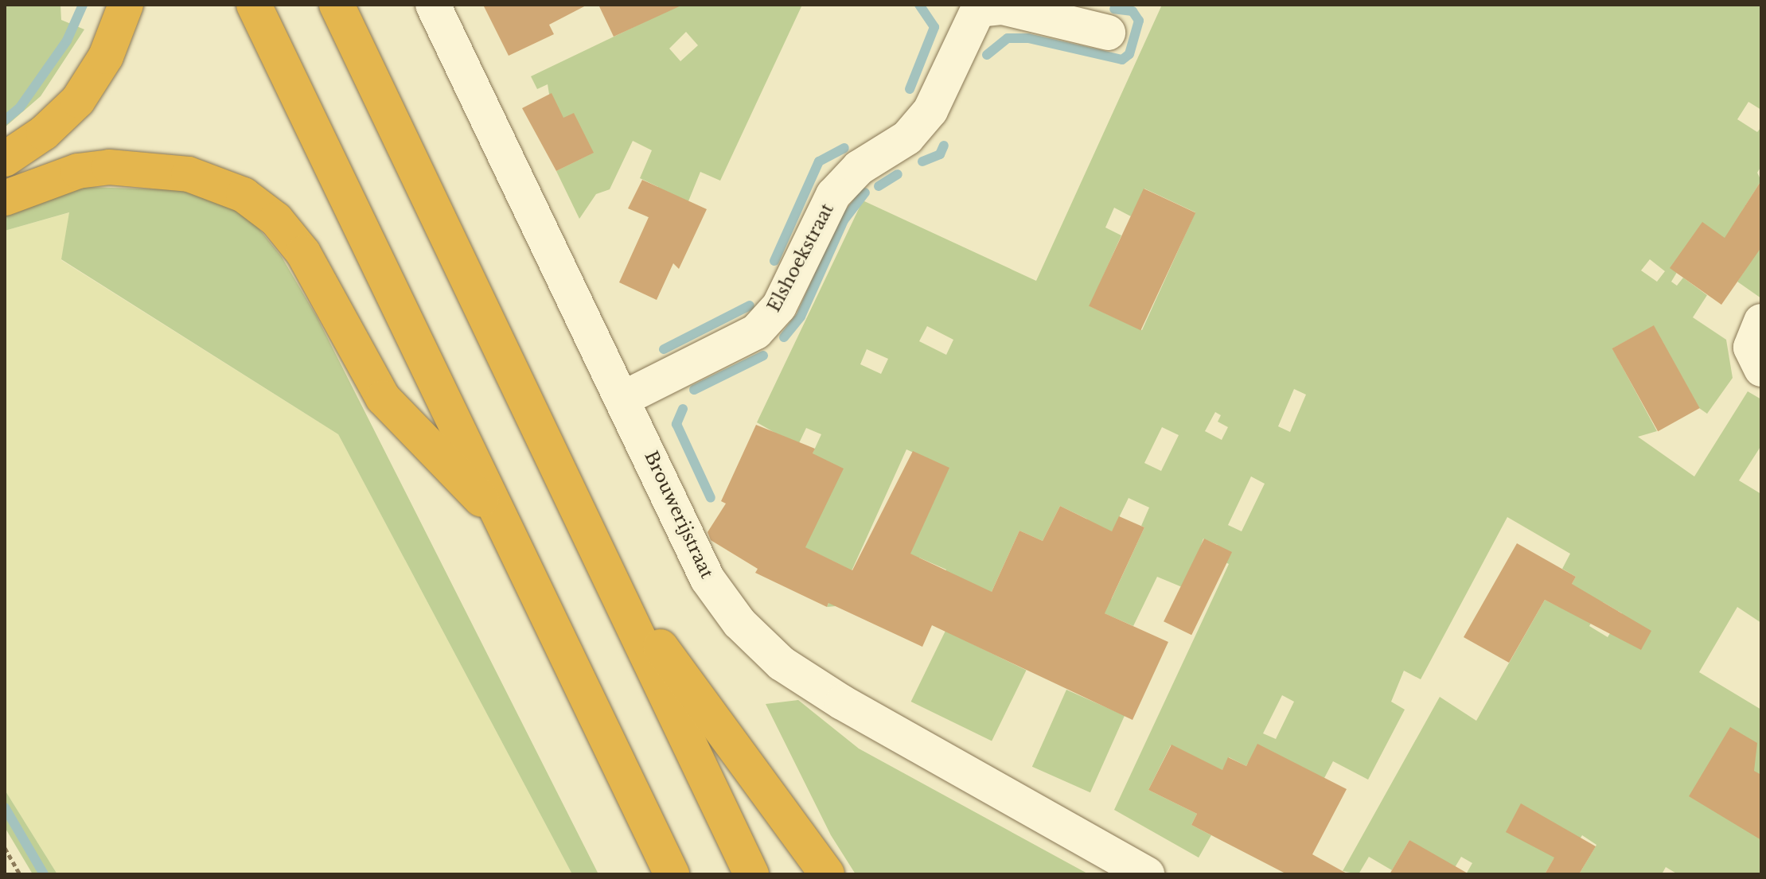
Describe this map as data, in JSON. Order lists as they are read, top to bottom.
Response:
{
  "streets": {
    "street": ["Elshoekstraat", "Brouwerijstraat"]
  },
  "crossings": [
    ["Elshoekstraat", "Brouwerijstraat"]
  ]
}
